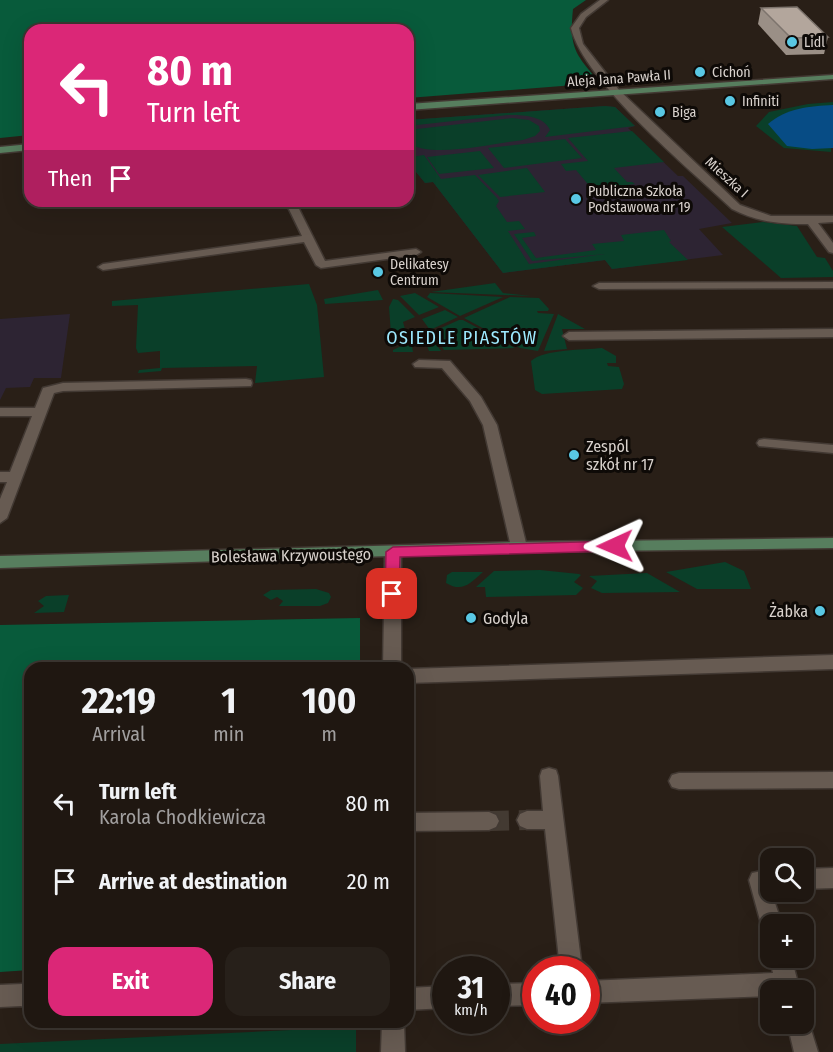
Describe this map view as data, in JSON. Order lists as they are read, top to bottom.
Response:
{
  "streets": {
    "main road": ["Aleja Jana Pawła II", "Bolesława Krzywoustego"],
    "street": ["Mieszka I"]
  },
  "crossings": [
    ["Aleja Jana Pawła II", "Mieszka I"]
  ],
  "districts": ["OSIEDLE PIASTÓW"],
  "places": [
    "Lidl",
    "Cichoń",
    "Infiniti",
    "Biga",
    "Publiczna Szkoła Podstawowa nr 19",
    "Delikatesy Centrum",
    "Zespól szkół nr 17",
    "Żabka",
    "Godyla"
  ],
  "page": {
    "turn": ["80 m", "Turn left"],
    "then": "Then",
    "eta": [
      "22:19",
      "Arrival",
      "1",
      "min",
      "100",
      "m"
    ],
    "list": [
      {
        "name": "Turn left",
        "note": "Karola Chodkiewicza",
        "value": "80 m"
      },
      {
        "name": "Arrive at destination",
        "value": "20 m"
      }
    ],
    "map_buttons": ["+", "−"],
    "buttons": ["Exit", "Share"],
    "speed": "31 km/h",
    "limit": "40"
  }
}
